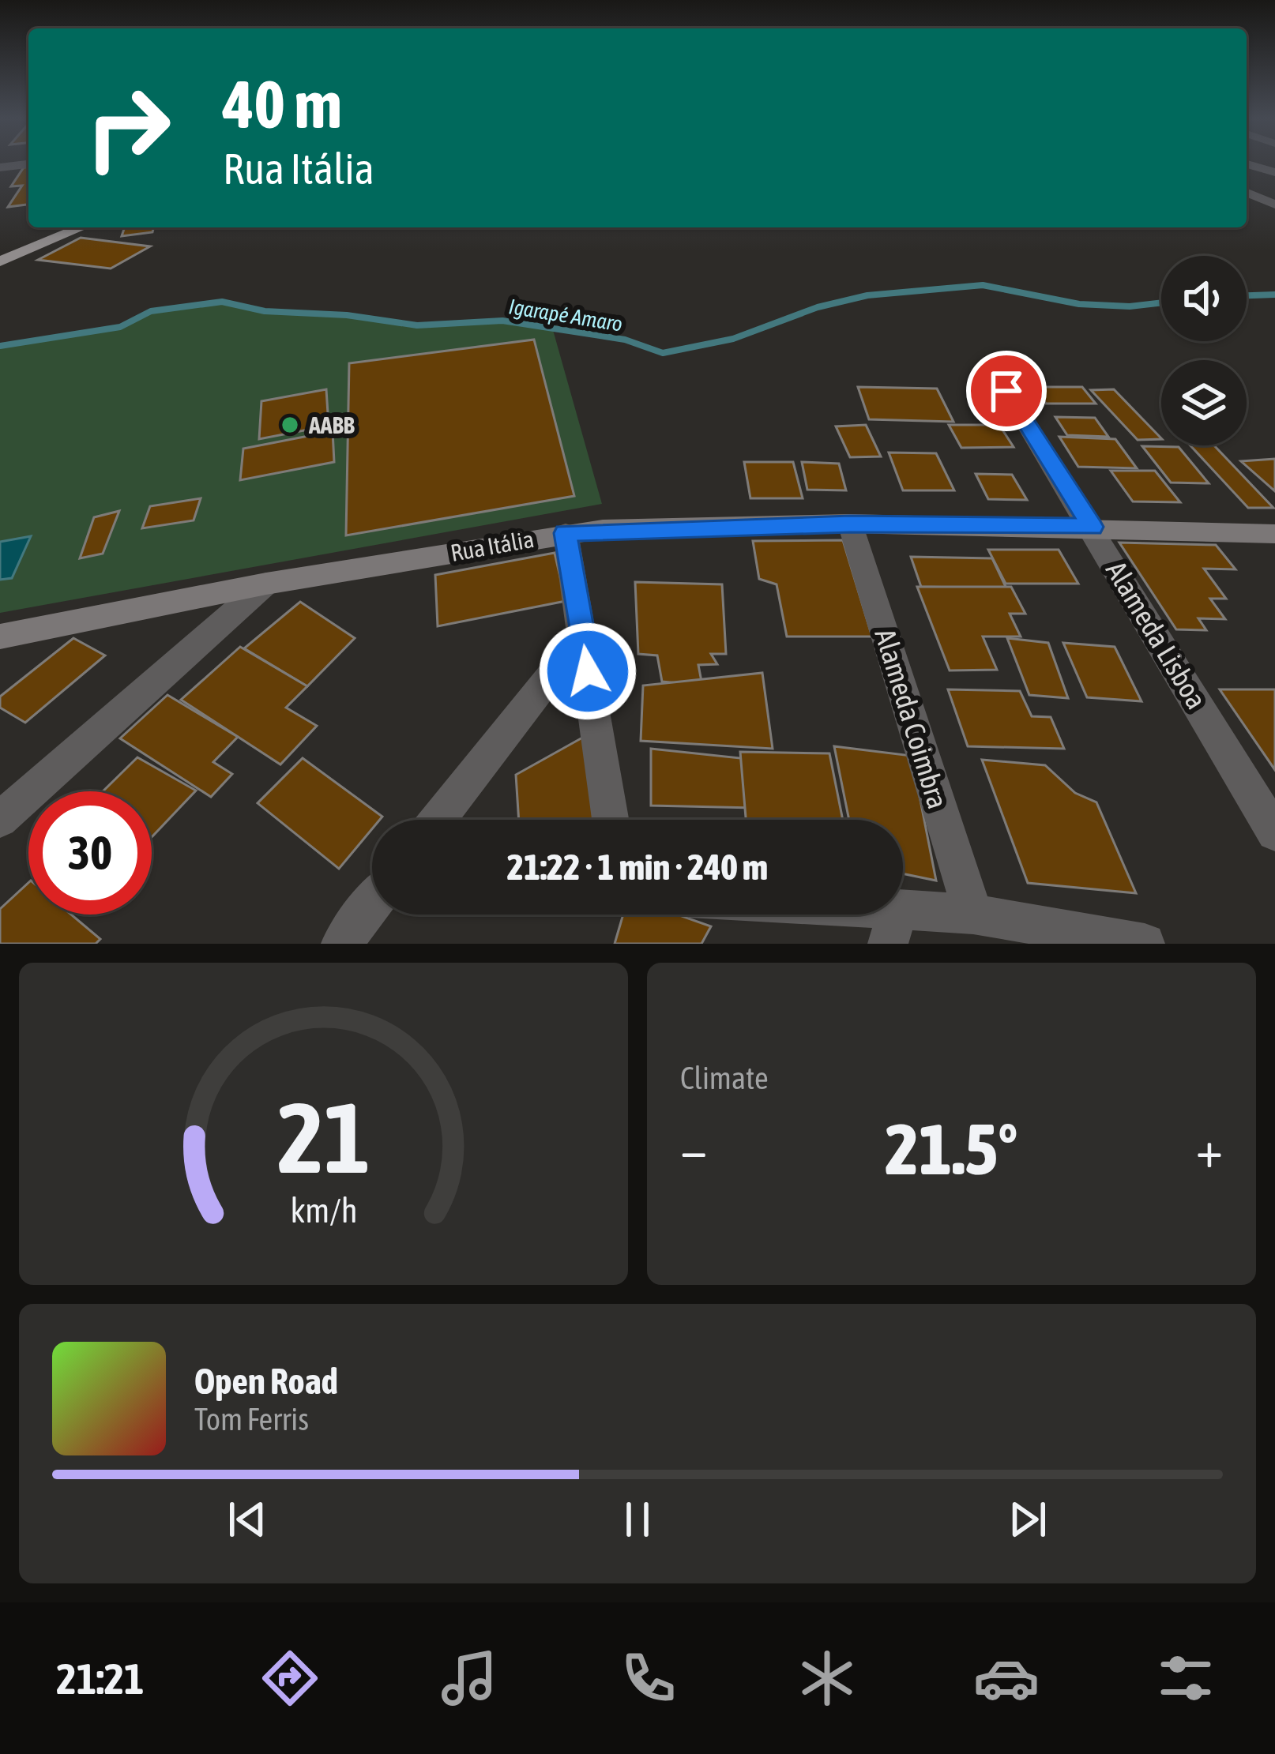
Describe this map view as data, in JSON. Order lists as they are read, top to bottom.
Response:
{
  "streets": {
    "street": ["Rua Itália", "Alameda Lisboa", "Alameda Coimbra"]
  },
  "crossings": [
    ["Rua Itália", "Alameda Lisboa"],
    ["Rua Itália", "Alameda Coimbra"]
  ],
  "water": ["Igarapé Amaro"],
  "places": ["AABB"],
  "page": {
    "turn": ["40 m", "Rua Itália"],
    "limit": "30",
    "trip": "21:22 · 1 min · 240 m",
    "tile": "Climate",
    "heat": ["−", "21.5°", "+"],
    "song": ["Open Road", "Tom Ferris"],
    "tabs": "21:21",
    "gauge": ["21", "km/h"]
  }
}
